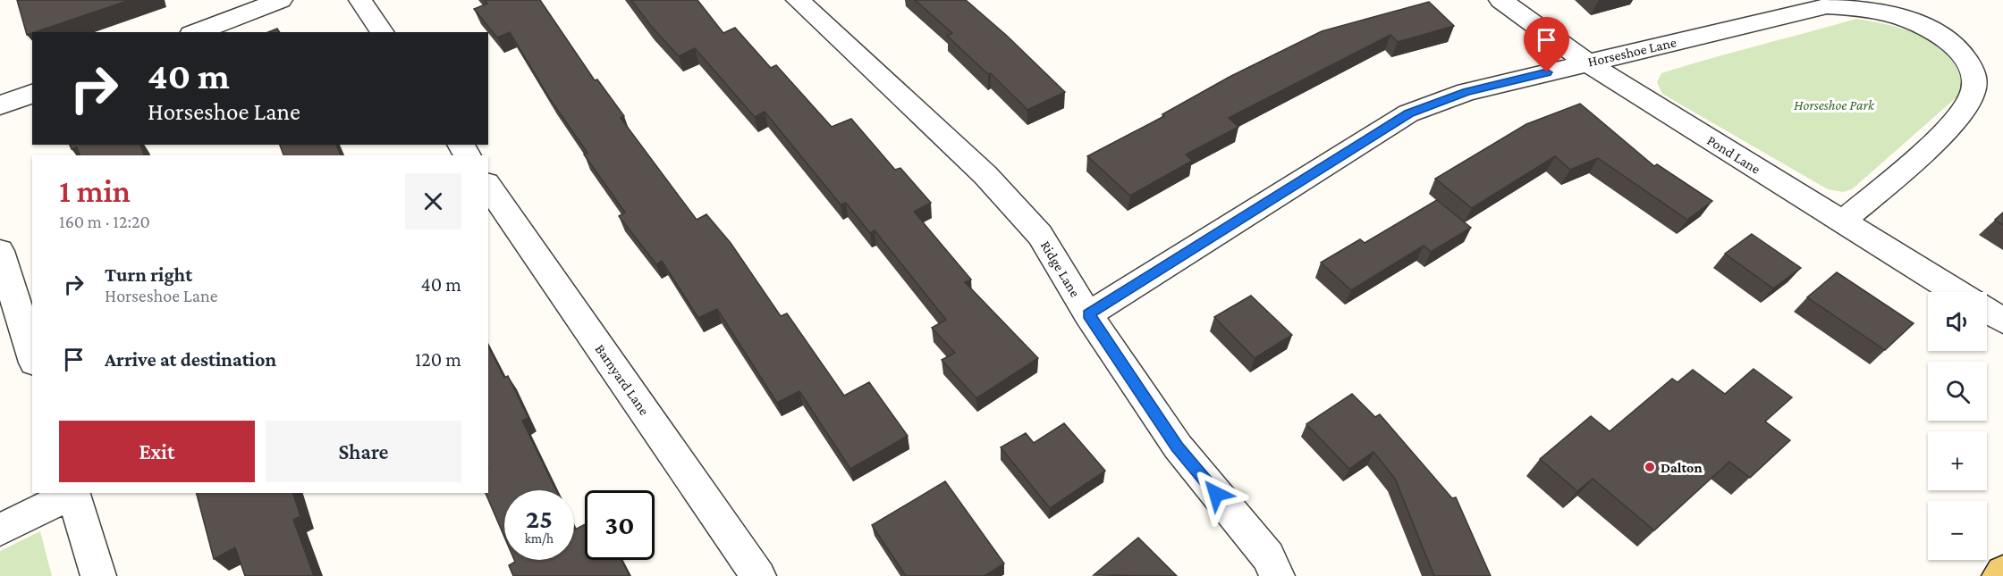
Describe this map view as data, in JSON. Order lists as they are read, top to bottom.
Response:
{
  "streets": {
    "street": [
      "Horseshoe Lane",
      "Pond Lane",
      "Ridge Lane",
      "Barnyard Lane"
    ]
  },
  "crossings": [
    ["Horseshoe Lane", "Pond Lane"],
    ["Horseshoe Lane", "Ridge Lane"]
  ],
  "parks": ["Horseshoe Park"],
  "places": ["Dalton"],
  "page": {
    "turn": ["40 m", "Horseshoe Lane"],
    "heading": ["1 min", "160 m · 12:20"],
    "list": [
      {
        "name": "Turn right",
        "note": "Horseshoe Lane",
        "value": "40 m"
      },
      {
        "name": "Arrive at destination",
        "value": "120 m"
      }
    ],
    "map_buttons": ["+", "−"],
    "buttons": ["Exit", "Share"],
    "speed": "25 km/h",
    "limit": "30"
  }
}
